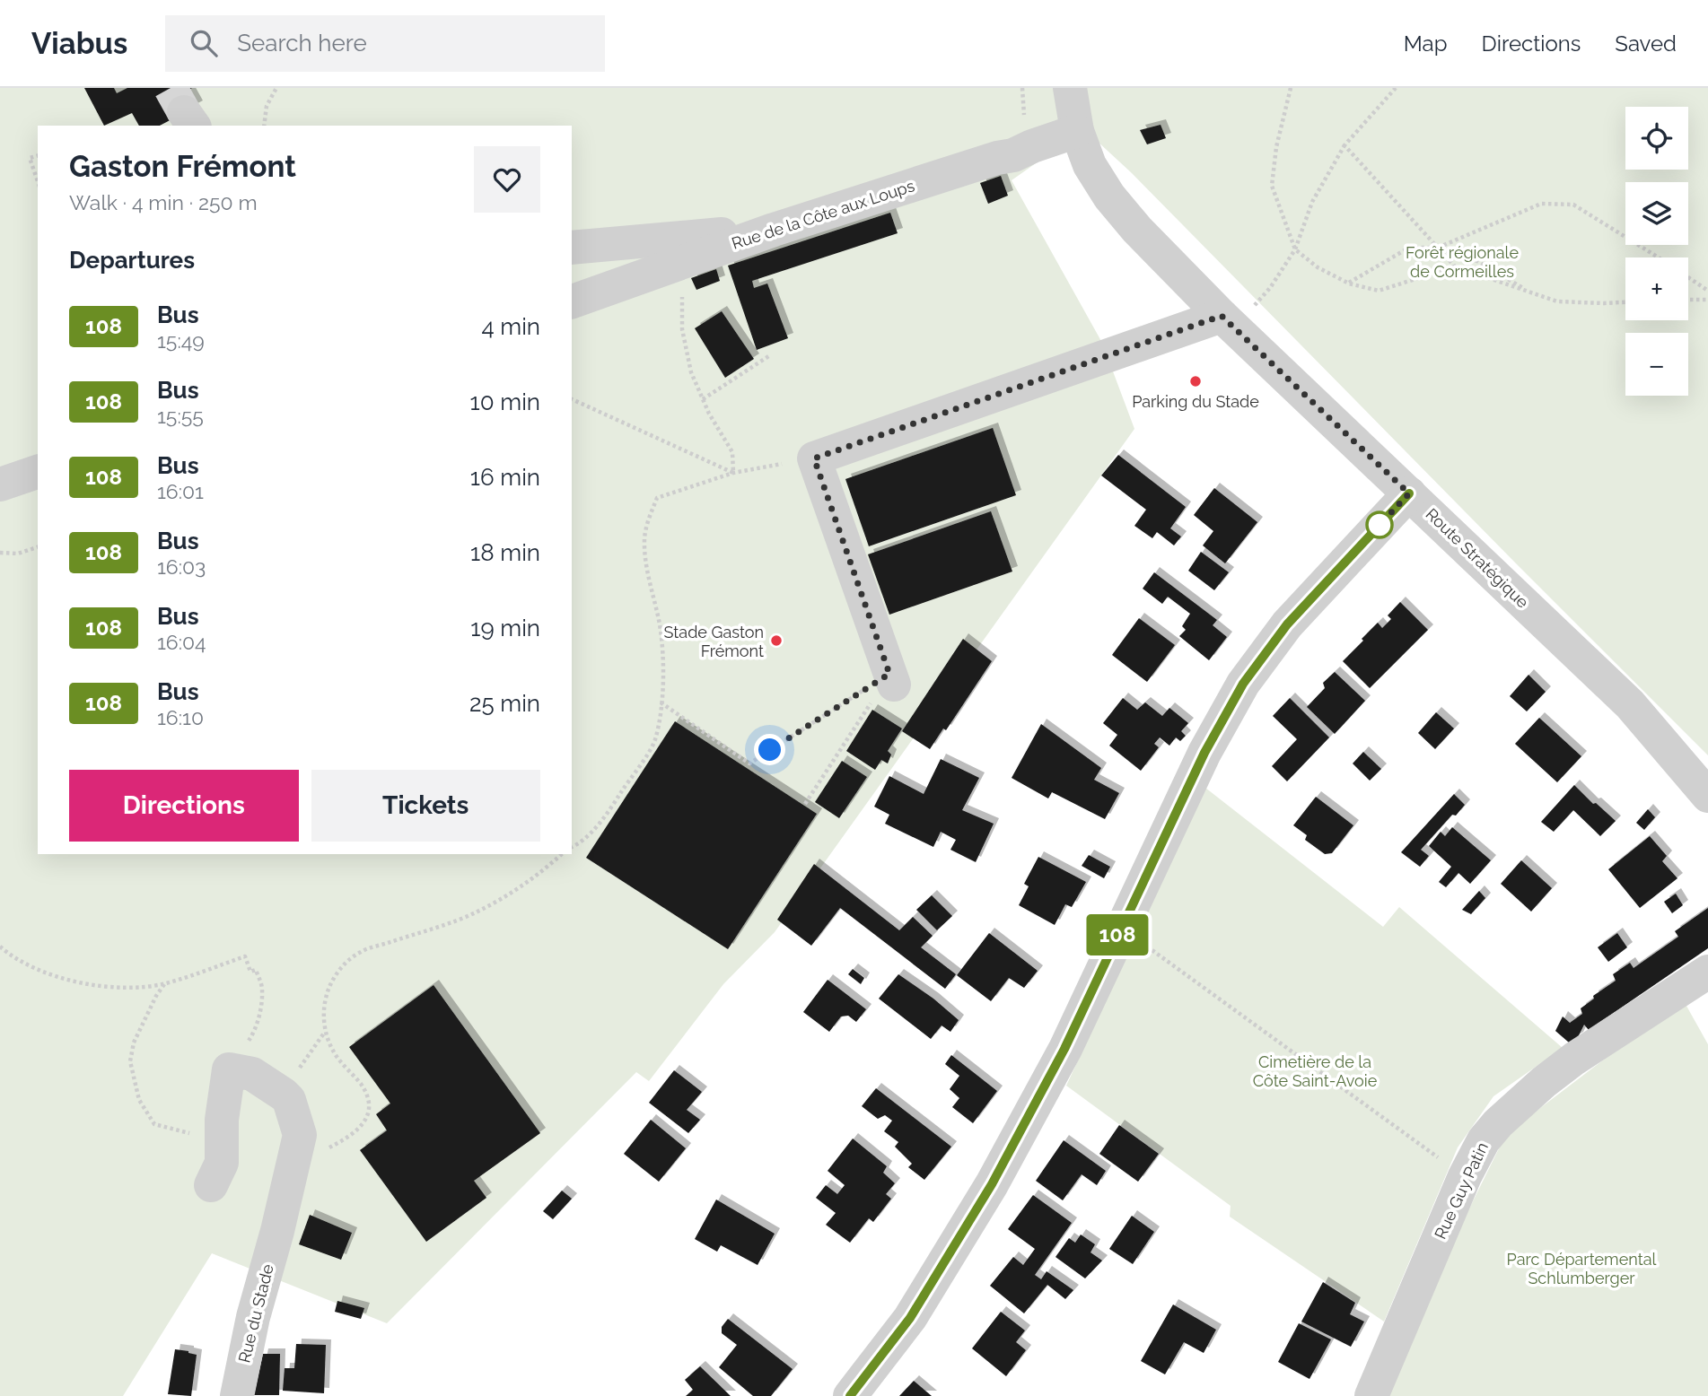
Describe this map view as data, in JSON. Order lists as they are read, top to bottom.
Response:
{
  "streets": {
    "street": [
      "Rue de la Côte aux Loups",
      "Route Stratégique",
      "Rue Guy Patin",
      "Rue du Stade"
    ]
  },
  "crossings": [
    ["Rue de la Côte aux Loups", "Route Stratégique"]
  ],
  "parks": ["Forêt régionale de Cormeilles", "Cimetière de la Côte Saint-Avoie", "Parc Départemental Schlumberger"],
  "places": ["Parking du Stade", "Stade Gaston Frémont"],
  "lines": ["bus line 108"],
  "page": {
    "header": "Viabus",
    "search": "Search here",
    "nav": ["Map", "Directions", "Saved"],
    "on_map": "108",
    "map_buttons": ["+", "−"],
    "heading": [
      ["Gaston Frémont", "Walk · 4 min · 250 m"],
      "Departures"
    ],
    "list": [
      {
        "mark": "108",
        "name": "Bus",
        "note": "15:49",
        "value": "4 min"
      },
      {
        "mark": "108",
        "name": "Bus",
        "note": "15:55",
        "value": "10 min"
      },
      {
        "mark": "108",
        "name": "Bus",
        "note": "16:01",
        "value": "16 min"
      },
      {
        "mark": "108",
        "name": "Bus",
        "note": "16:03",
        "value": "18 min"
      },
      {
        "mark": "108",
        "name": "Bus",
        "note": "16:04",
        "value": "19 min"
      },
      {
        "mark": "108",
        "name": "Bus",
        "note": "16:10",
        "value": "25 min"
      }
    ],
    "buttons": ["Directions", "Tickets"]
  }
}
